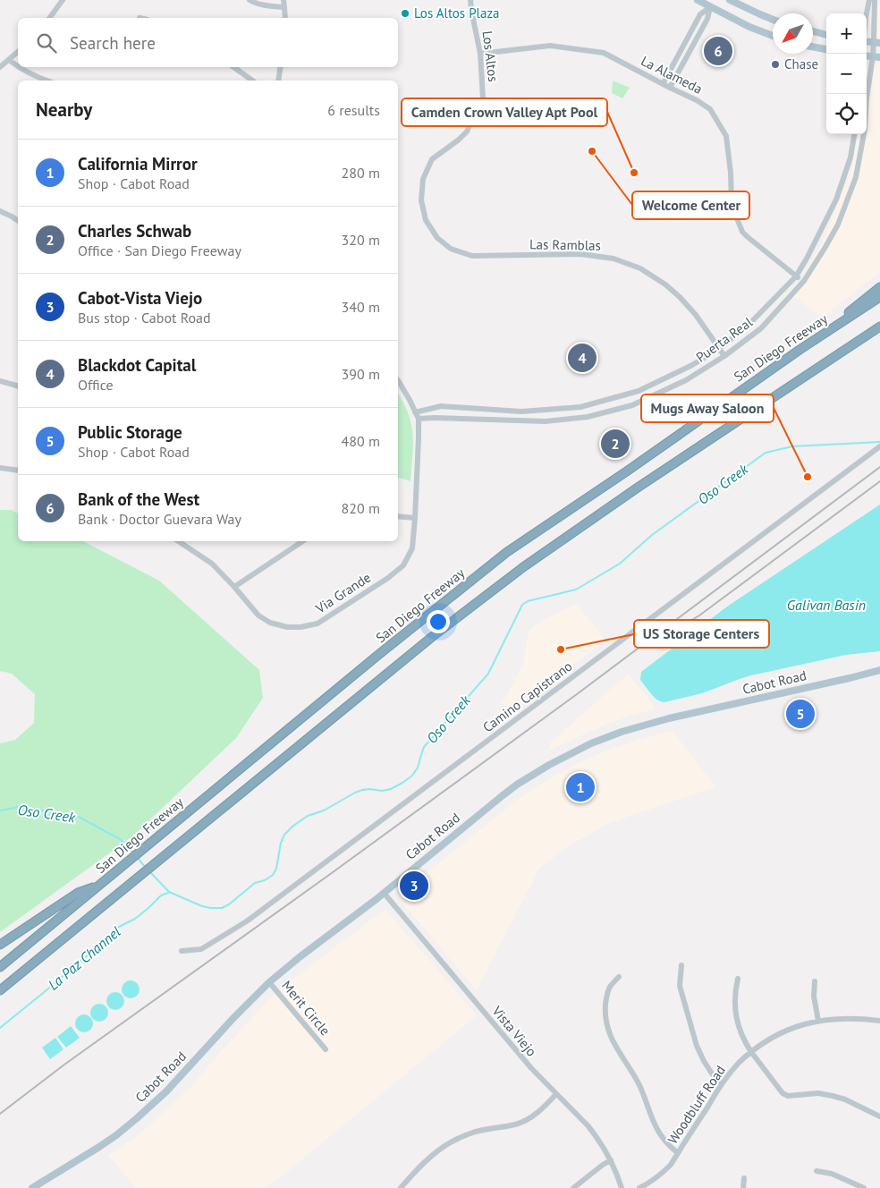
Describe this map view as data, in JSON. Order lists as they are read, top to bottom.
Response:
{
  "streets": {
    "highway": ["San Diego Freeway"],
    "main road": ["Cabot Road"],
    "street": [
      "Los Altos",
      "La Alameda",
      "Las Ramblas",
      "Puerta Real",
      "Via Grande",
      "Camino Capistrano",
      "Merit Circle",
      "Vista Viejo",
      "Woodbluff Road"
    ]
  },
  "crossings": [
    ["Los Altos", "La Alameda"],
    ["Los Altos", "Las Ramblas"],
    ["La Alameda", "Puerta Real"],
    ["Las Ramblas", "Puerta Real"],
    ["Puerta Real", "Via Grande"],
    ["Cabot Road", "Merit Circle"],
    ["Cabot Road", "Vista Viejo"]
  ],
  "water": ["Oso Creek", "Galivan Basin", "La Paz Channel"],
  "places": [
    "Los Altos Plaza",
    "Chase",
    "Welcome Center",
    "Camden Crown Valley Apt Pool",
    "Mugs Away Saloon",
    "US Storage Centers"
  ],
  "north": "bottom left",
  "page": {
    "map_buttons": ["+", "−"],
    "search": "Search here",
    "pins": [
      "6",
      "4",
      "2",
      "5",
      "1",
      "3"
    ],
    "heading": ["Nearby", "6 results"],
    "list": [
      {
        "mark": "1",
        "name": "California Mirror",
        "note": "Shop · Cabot Road",
        "value": "280 m"
      },
      {
        "mark": "2",
        "name": "Charles Schwab",
        "note": "Office · San Diego Freeway",
        "value": "320 m"
      },
      {
        "mark": "3",
        "name": "Cabot-Vista Viejo",
        "note": "Bus stop · Cabot Road",
        "value": "340 m"
      },
      {
        "mark": "4",
        "name": "Blackdot Capital",
        "note": "Office",
        "value": "390 m"
      },
      {
        "mark": "5",
        "name": "Public Storage",
        "note": "Shop · Cabot Road",
        "value": "480 m"
      },
      {
        "mark": "6",
        "name": "Bank of the West",
        "note": "Bank · Doctor Guevara Way",
        "value": "820 m"
      }
    ]
  }
}
